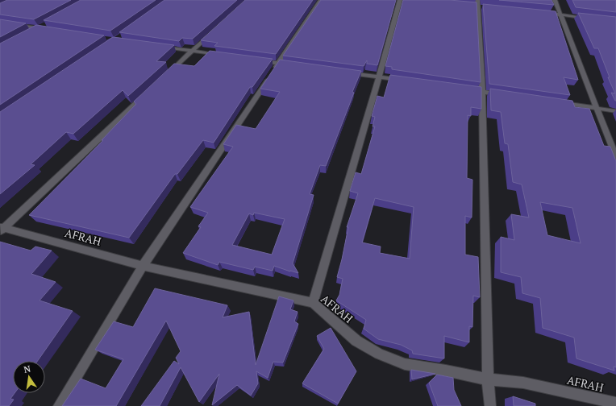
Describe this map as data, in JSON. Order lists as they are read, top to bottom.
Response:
{
  "streets": {
    "street": ["AFRAH"]
  },
  "north": "top"
}
